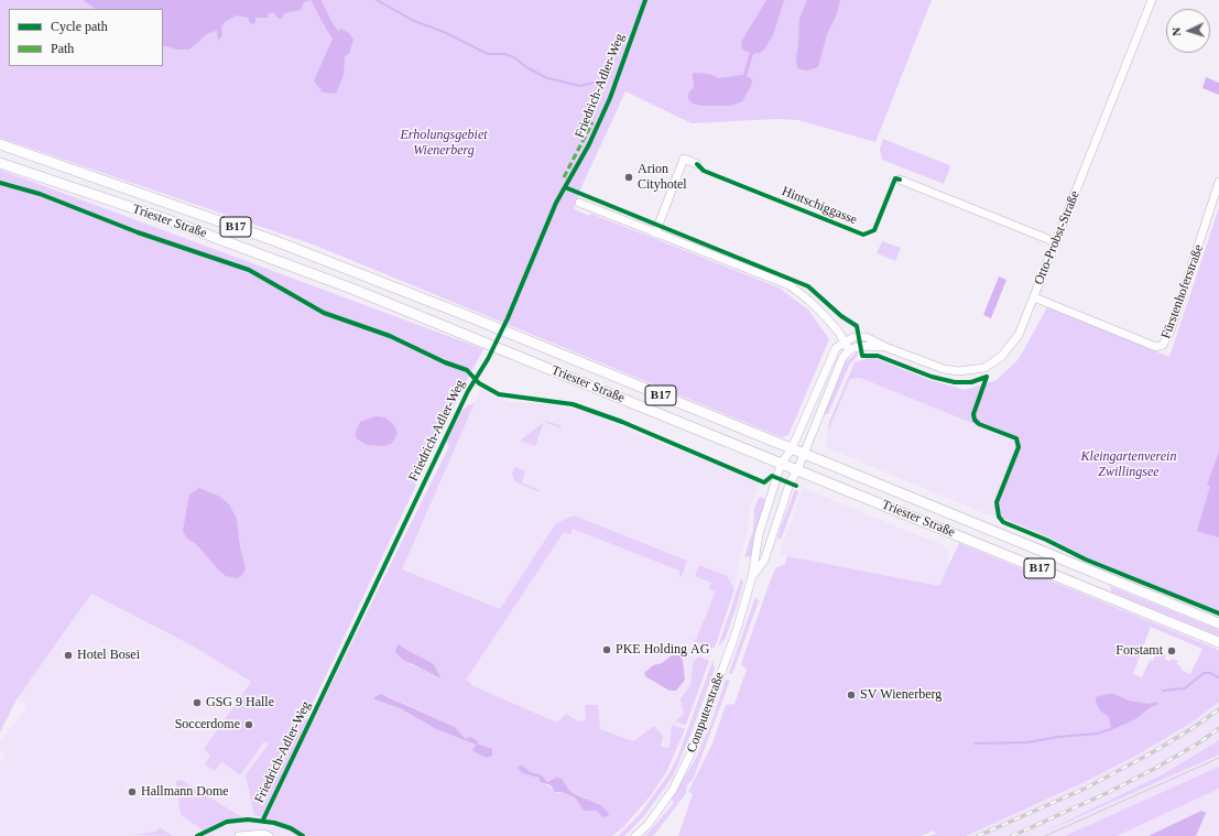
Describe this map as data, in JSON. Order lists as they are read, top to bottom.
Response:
{
  "streets": {
    "main road": ["Triester Straße", "B17"],
    "street": ["Otto-Probst-Straße", "Fürstenhoferstraße", "Computerstraße"],
    "cycle path": ["Friedrich-Adler-Weg", "Hintschiggasse"]
  },
  "crossings": [
    ["Triester Straße", "Computerstraße"],
    ["Otto-Probst-Straße", "Fürstenhoferstraße"]
  ],
  "parks": ["Erholungsgebiet Wienerberg", "Kleingartenverein Zwillingsee"],
  "places": [
    "Arion Cityhotel",
    "PKE Holding AG",
    "Forstamt",
    "Hotel Bosei",
    "SV Wienerberg",
    "GSG 9 Halle",
    "Soccerdome",
    "Hallmann Dome"
  ],
  "legend": ["Cycle path", "Path"],
  "north": "left"
}
